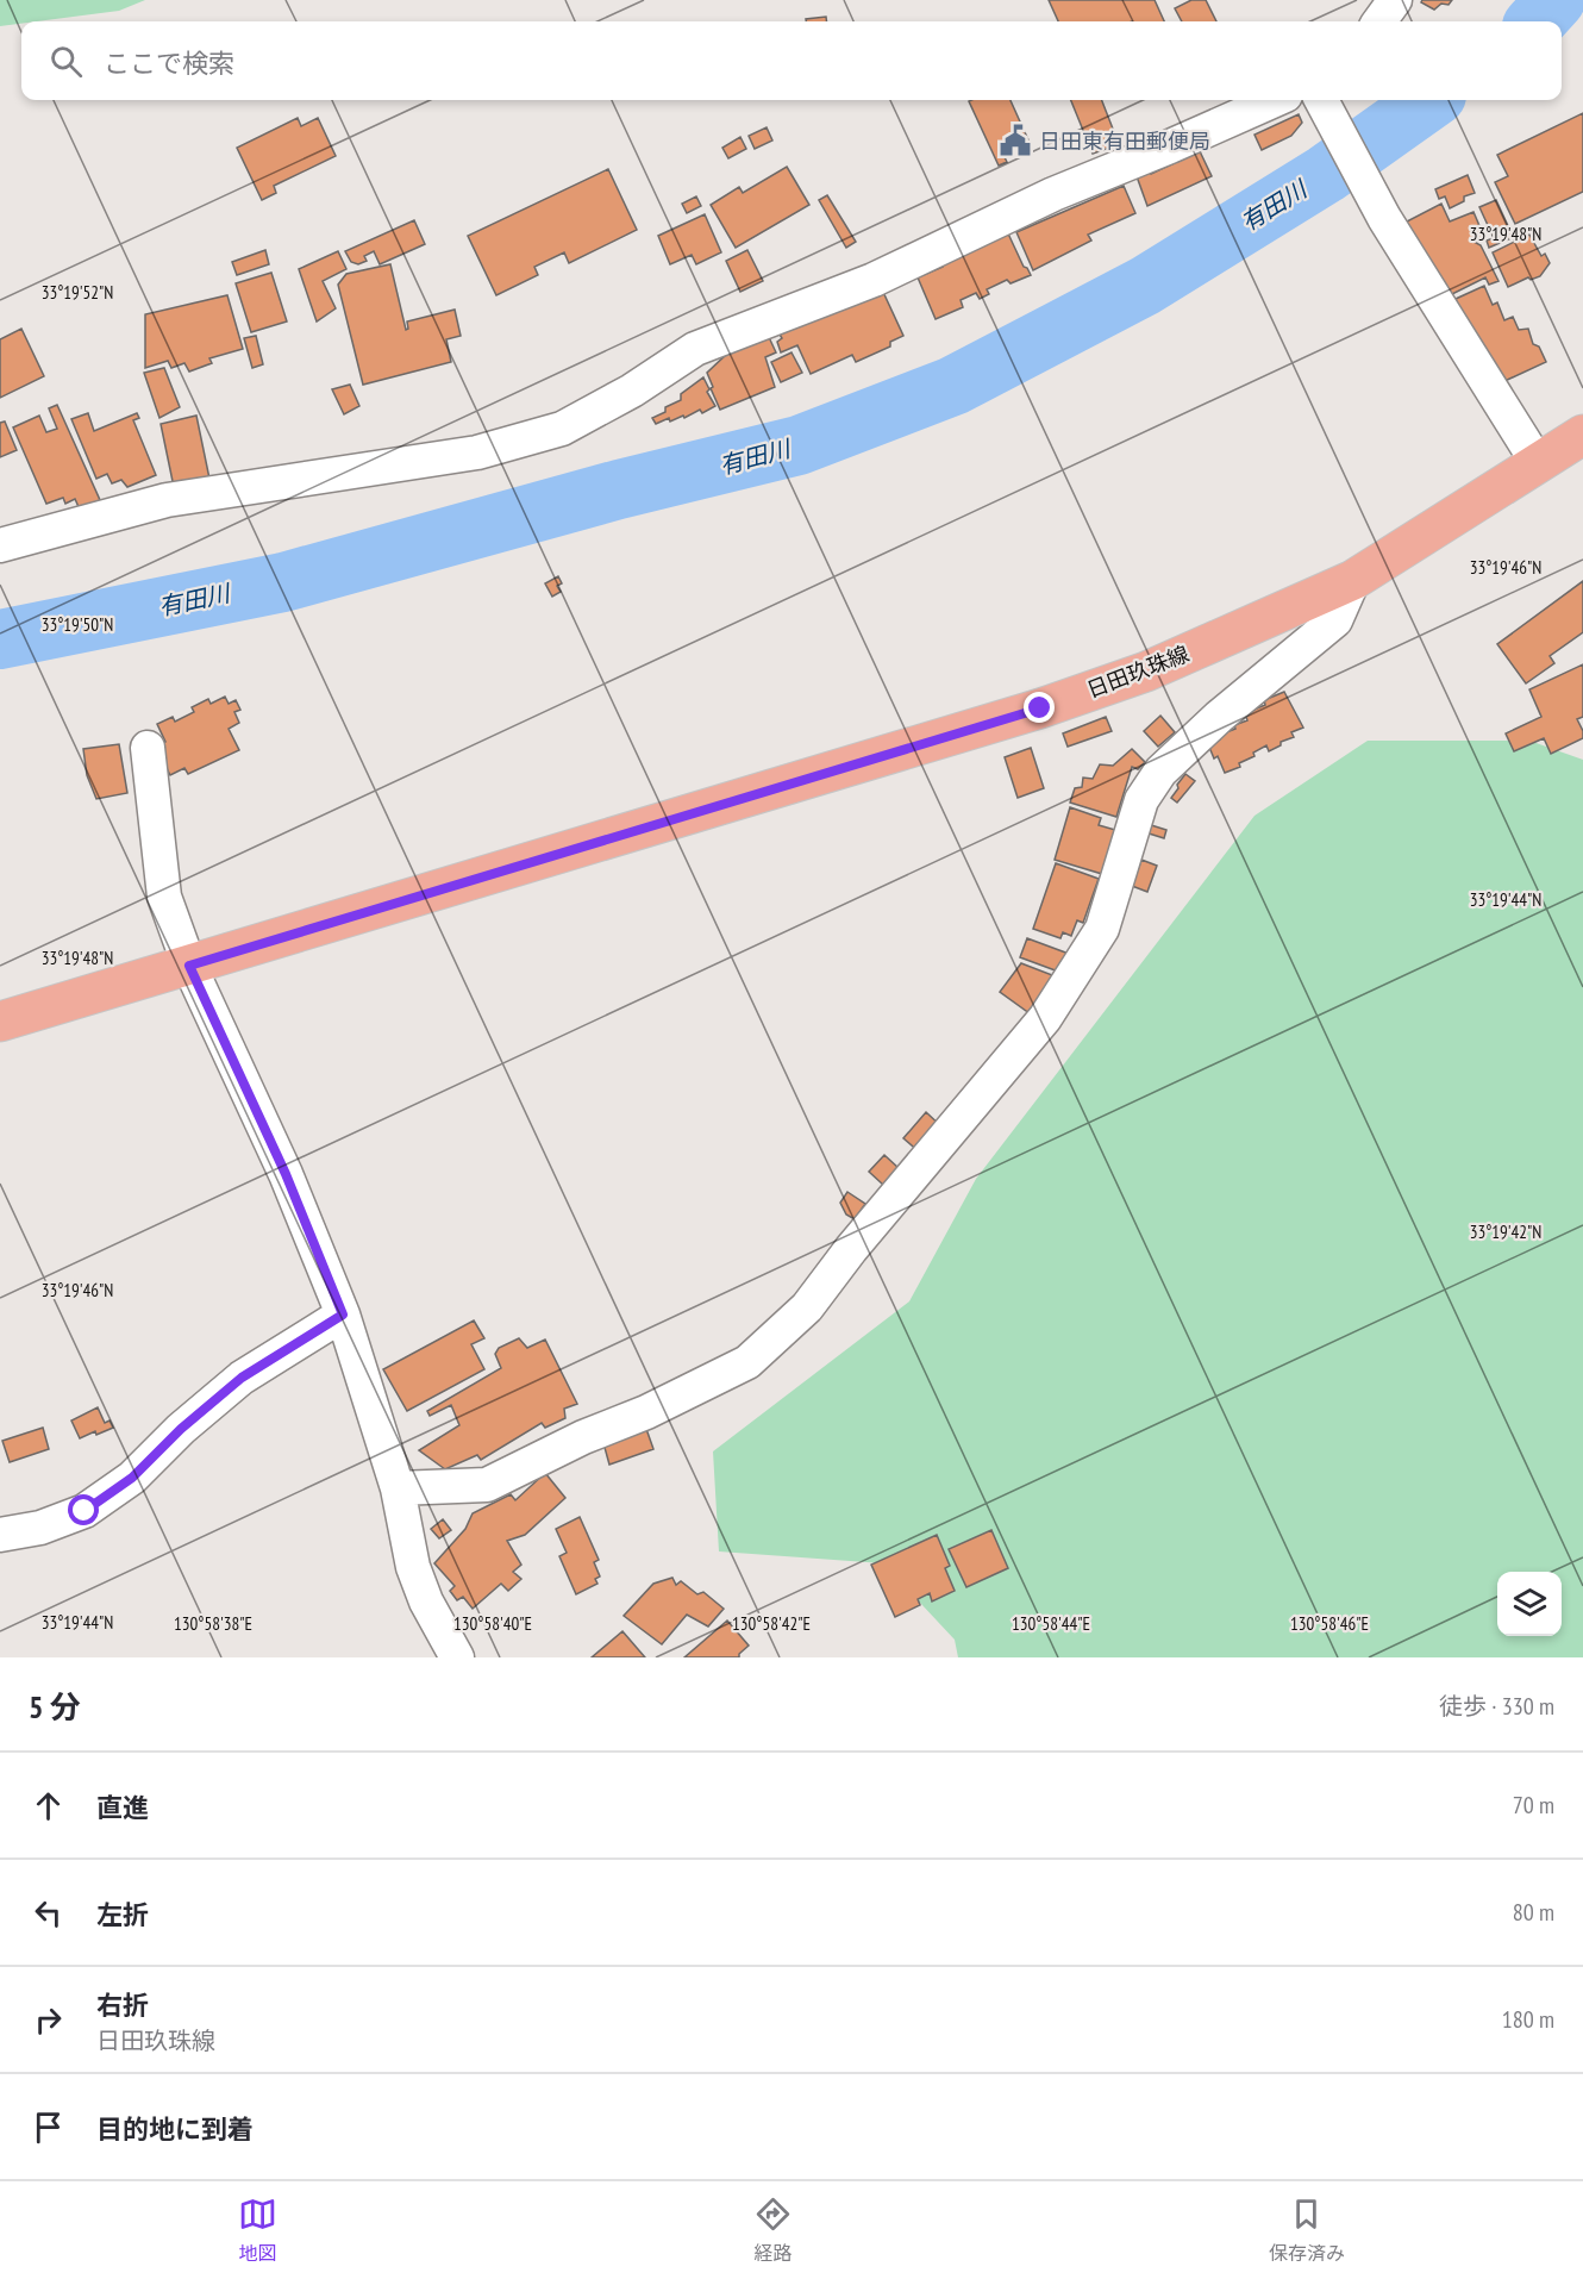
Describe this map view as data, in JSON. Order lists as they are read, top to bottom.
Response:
{
  "streets": {
    "main road": ["日田玖珠線"]
  },
  "water": ["有田川"],
  "places": {
    "public building": ["日田東有田郵便局"]
  },
  "page": {
    "search": "ここで検索",
    "heading": ["5 分", "徒歩 · 330 m"],
    "list": [
      ["直進", "70 m"],
      ["左折", "80 m"],
      ["右折", "日田玖珠線", "180 m"],
      "目的地に到着"
    ],
    "nav": ["地図", "経路", "保存済み"]
  },
  "coordinates": [
    "33°19'48\"N",
    "33°19'52\"N",
    "33°19'46\"N",
    "33°19'50\"N",
    "33°19'44\"N",
    "33°19'42\"N",
    "130°58'38\"E",
    "130°58'40\"E",
    "130°58'42\"E",
    "130°58'44\"E",
    "130°58'46\"E"
  ]
}
